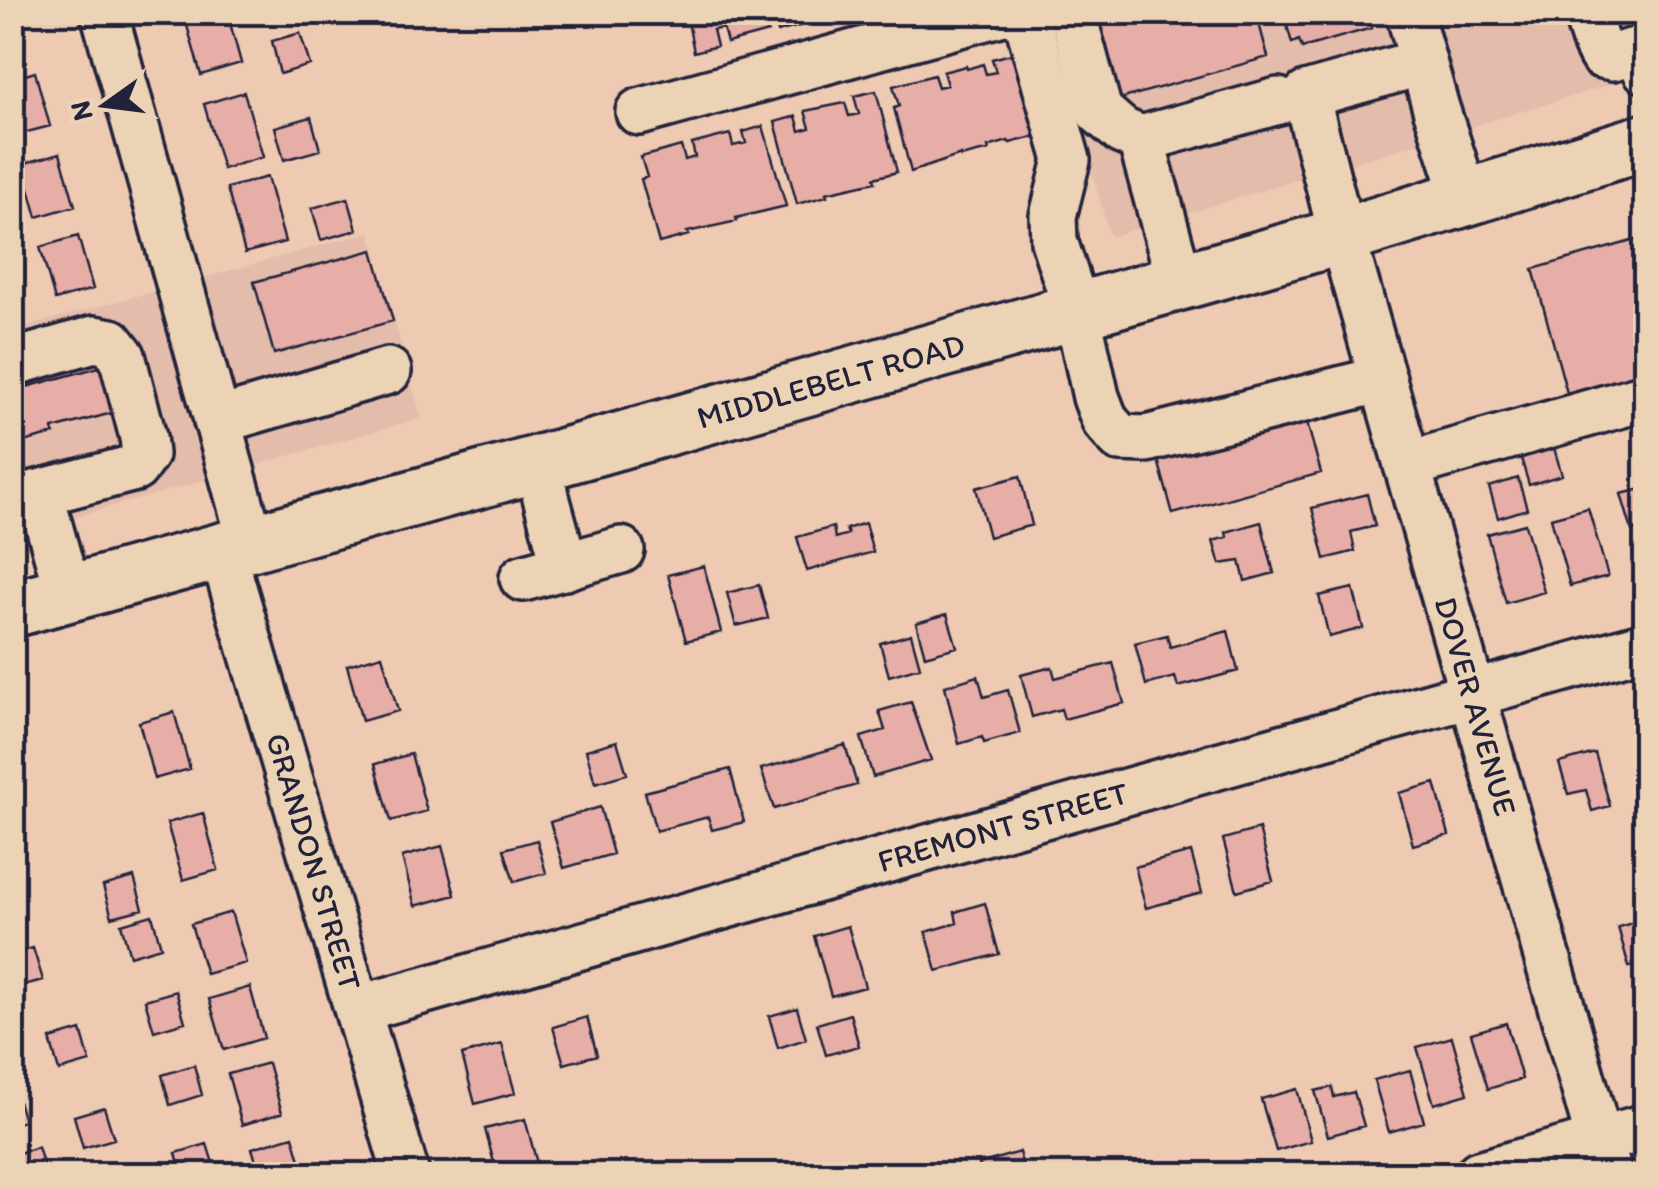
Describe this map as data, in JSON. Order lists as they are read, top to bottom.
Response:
{
  "streets": {
    "main road": ["MIDDLEBELT ROAD"],
    "street": ["DOVER AVENUE", "FREMONT STREET", "GRANDON STREET"]
  },
  "crossings": [
    ["MIDDLEBELT ROAD", "DOVER AVENUE"],
    ["MIDDLEBELT ROAD", "GRANDON STREET"],
    ["DOVER AVENUE", "FREMONT STREET"],
    ["FREMONT STREET", "GRANDON STREET"]
  ],
  "north": "left"
}
